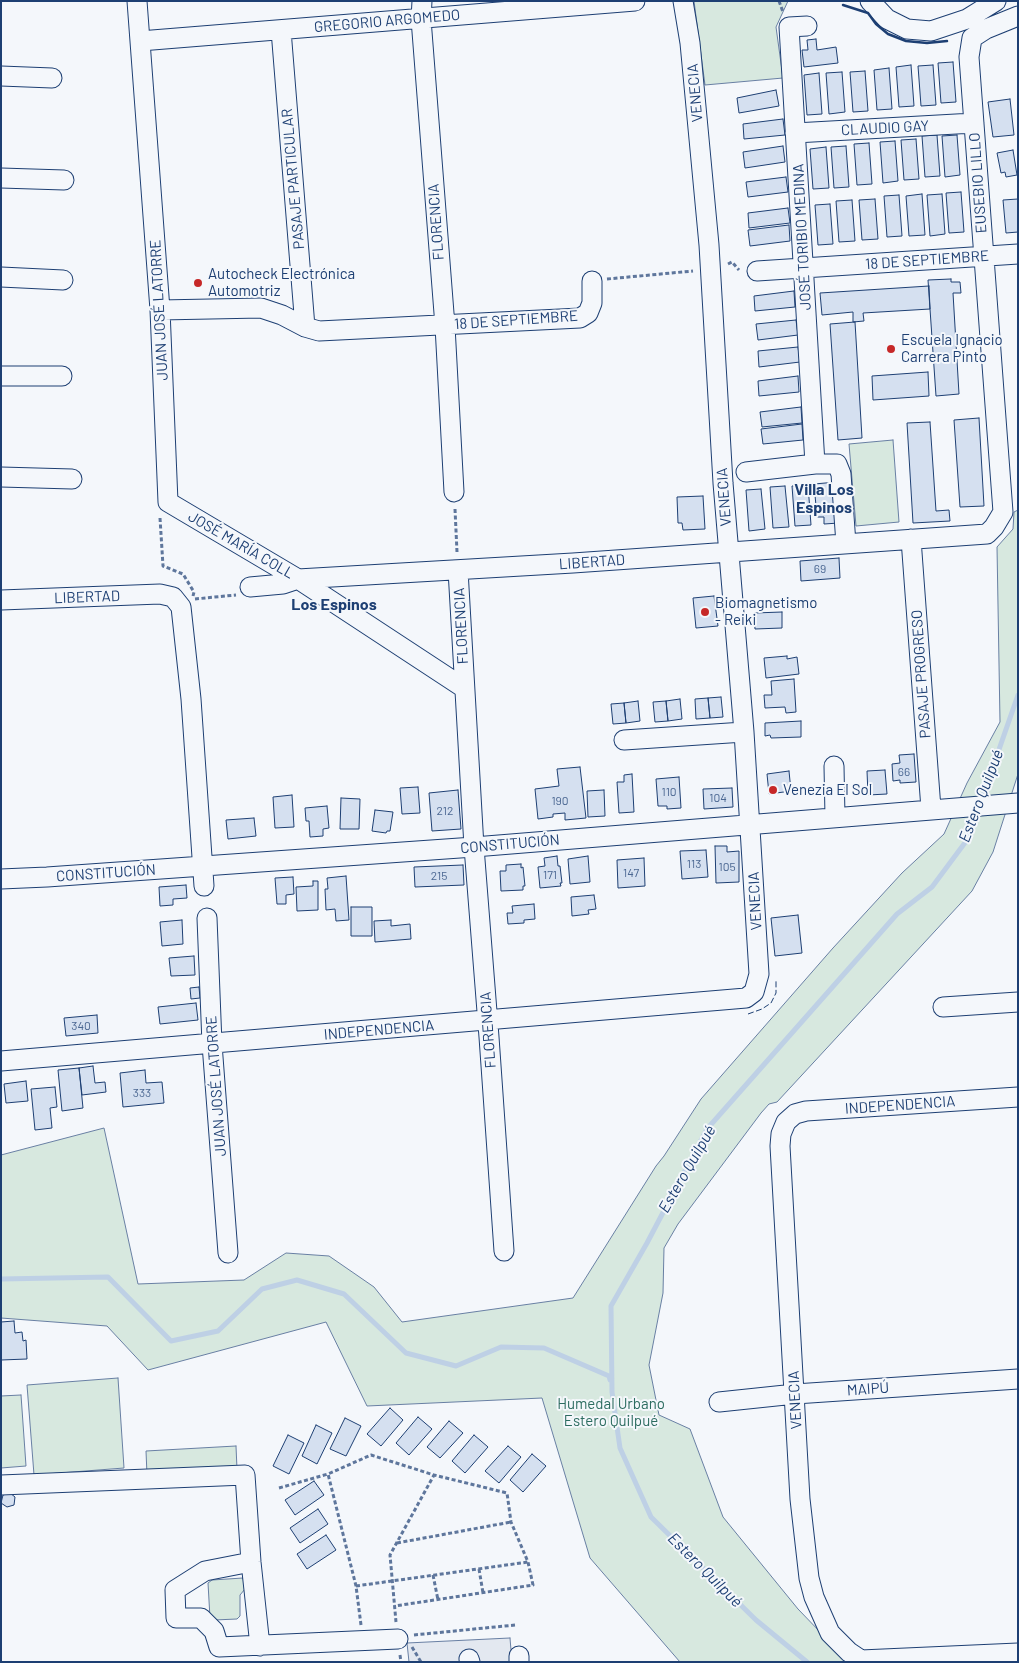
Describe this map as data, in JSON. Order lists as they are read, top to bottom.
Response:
{
  "streets": {
    "street": [
      "GREGORIO ARGOMEDO",
      "VENECIA",
      "CLAUDIO GAY",
      "PASAJE PARTICULAR",
      "EUSEBIO LILLO",
      "FLORENCIA",
      "JOSÉ TORIBIO MEDINA",
      "18 DE SEPTIEMBRE",
      "JUAN JOSÉ LATORRE",
      "JOSÉ MARÍA COLL",
      "LIBERTAD",
      "PASAJE PROGRESO",
      "CONSTITUCIÓN",
      "INDEPENDENCIA",
      "MAIPÚ"
    ]
  },
  "crossings": [
    ["GREGORIO ARGOMEDO", "PASAJE PARTICULAR"],
    ["GREGORIO ARGOMEDO", "FLORENCIA"],
    ["GREGORIO ARGOMEDO", "JUAN JOSÉ LATORRE"],
    ["VENECIA", "LIBERTAD"],
    ["VENECIA", "CONSTITUCIÓN"],
    ["VENECIA", "INDEPENDENCIA"],
    ["VENECIA", "MAIPÚ"],
    ["CLAUDIO GAY", "EUSEBIO LILLO"],
    ["CLAUDIO GAY", "JOSÉ TORIBIO MEDINA"],
    ["PASAJE PARTICULAR", "18 DE SEPTIEMBRE"],
    ["EUSEBIO LILLO", "18 DE SEPTIEMBRE"],
    ["EUSEBIO LILLO", "LIBERTAD"],
    ["FLORENCIA", "18 DE SEPTIEMBRE"],
    ["FLORENCIA", "JOSÉ MARÍA COLL"],
    ["FLORENCIA", "LIBERTAD"],
    ["FLORENCIA", "CONSTITUCIÓN"],
    ["FLORENCIA", "INDEPENDENCIA"],
    ["JOSÉ TORIBIO MEDINA", "18 DE SEPTIEMBRE"],
    ["18 DE SEPTIEMBRE", "JUAN JOSÉ LATORRE"],
    ["JUAN JOSÉ LATORRE", "JOSÉ MARÍA COLL"],
    ["JUAN JOSÉ LATORRE", "INDEPENDENCIA"],
    ["JOSÉ MARÍA COLL", "LIBERTAD"],
    ["LIBERTAD", "PASAJE PROGRESO"],
    ["PASAJE PROGRESO", "CONSTITUCIÓN"]
  ],
  "districts": ["Villa Los Espinos", "Los Espinos"],
  "water": ["Estero Quilpué"],
  "parks": ["Humedal Urbano Estero Quilpué"],
  "places": [
    "Autocheck Electrónica Automotriz",
    "Escuela Ignacio Carrera Pinto",
    "Biomagnetismo - Reiki",
    "Venezia El Sol"
  ],
  "house_numbers": [
    "69",
    "66",
    "110",
    "104",
    "190",
    "212",
    "113",
    "105",
    "147",
    "171",
    "215",
    "340",
    "333"
  ]
}
